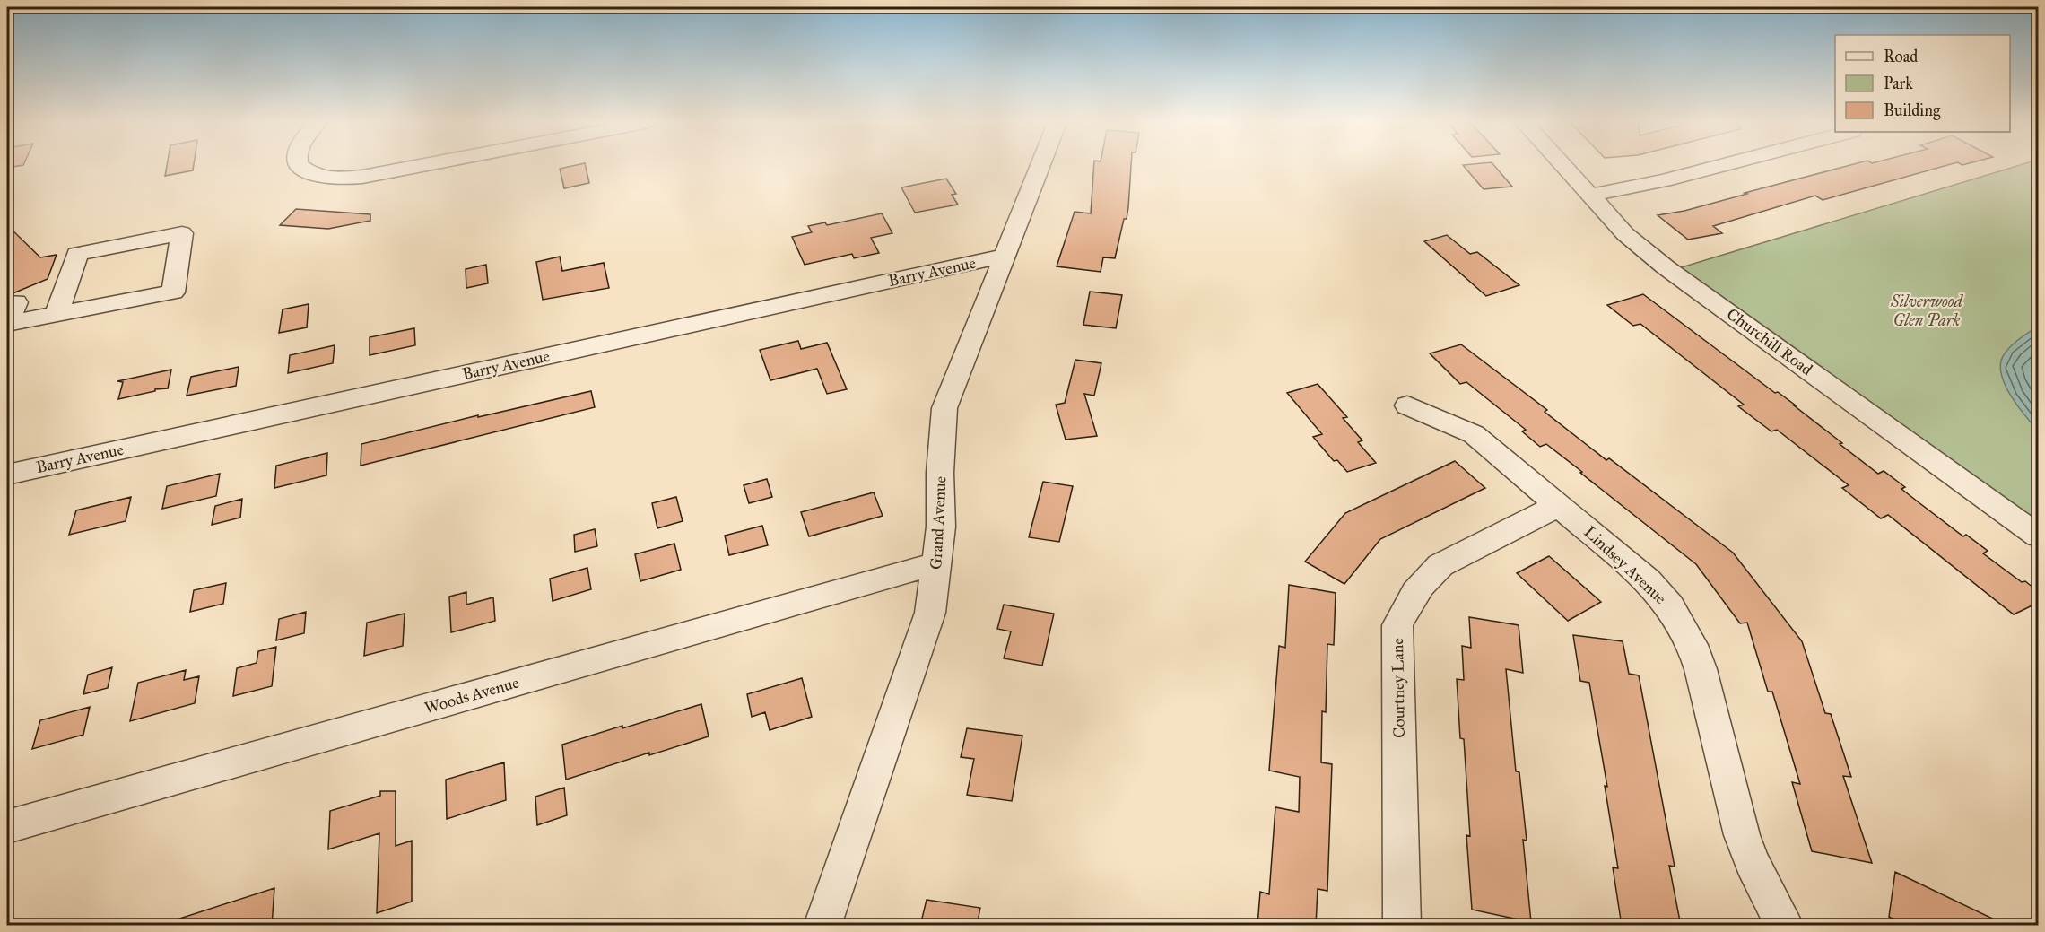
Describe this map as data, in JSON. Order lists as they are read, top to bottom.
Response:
{
  "streets": {
    "street": [
      "Barry Avenue",
      "Churchill Road",
      "Grand Avenue",
      "Lindsey Avenue",
      "Courtney Lane",
      "Woods Avenue"
    ]
  },
  "crossings": [
    ["Barry Avenue", "Grand Avenue"],
    ["Grand Avenue", "Woods Avenue"],
    ["Lindsey Avenue", "Courtney Lane"]
  ],
  "parks": ["Silverwood Glen Park"],
  "legend": ["Road", "Park", "Building"]
}
